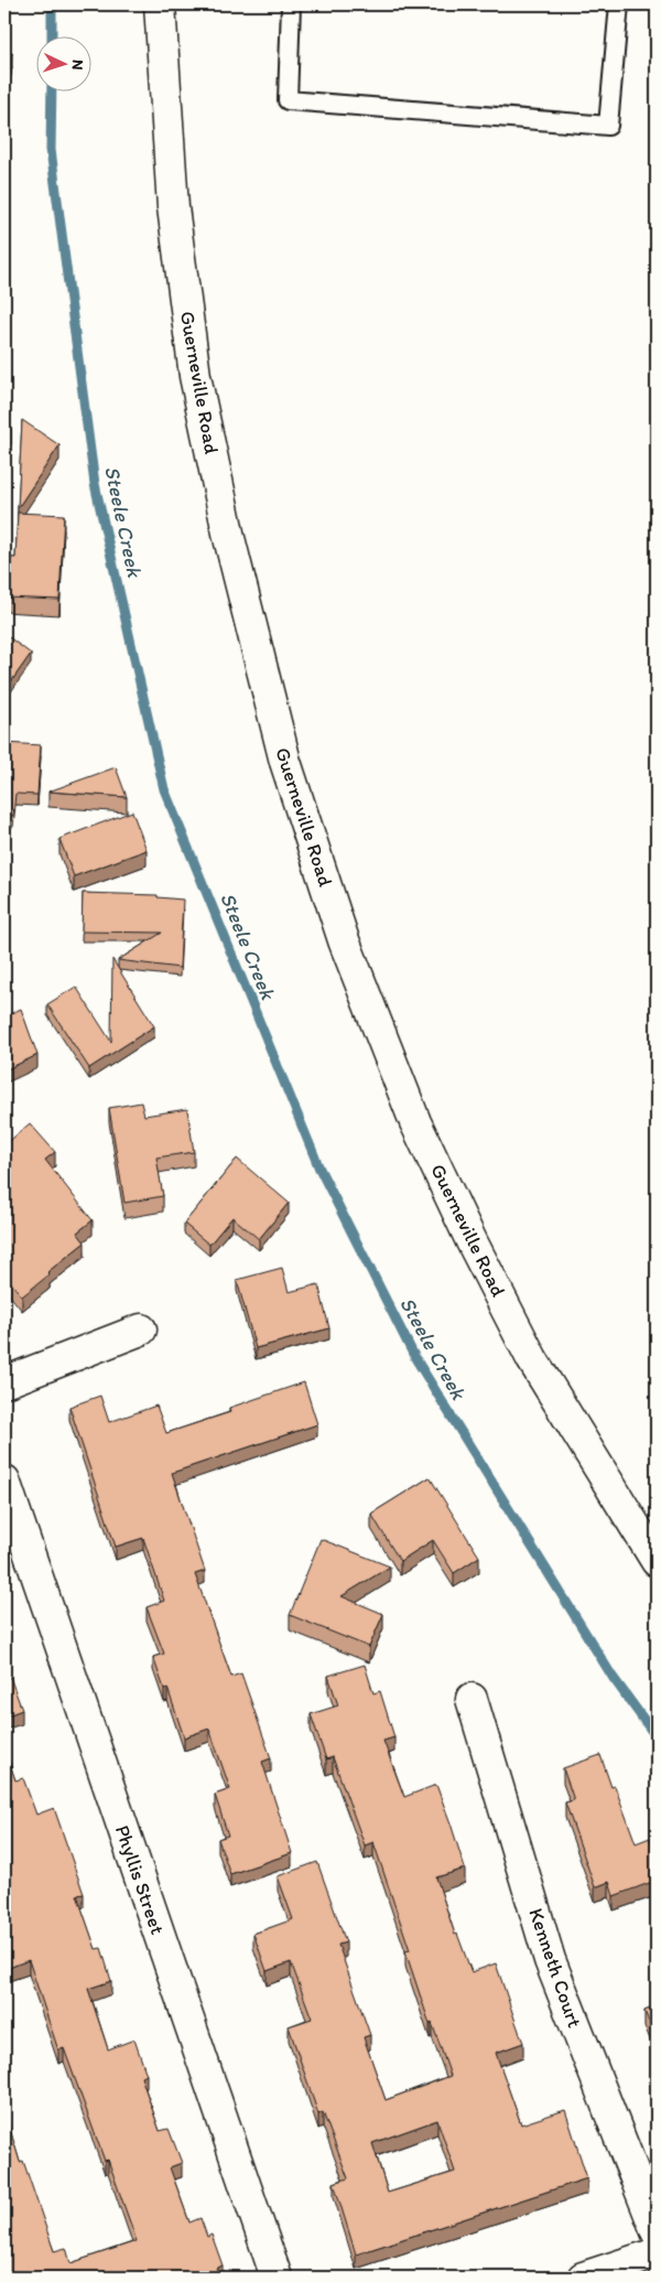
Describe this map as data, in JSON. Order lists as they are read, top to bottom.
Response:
{
  "streets": {
    "main road": ["Guerneville Road", "Phyllis Street", "Kenneth Court"]
  },
  "water": ["Steele Creek"],
  "north": "right"
}
